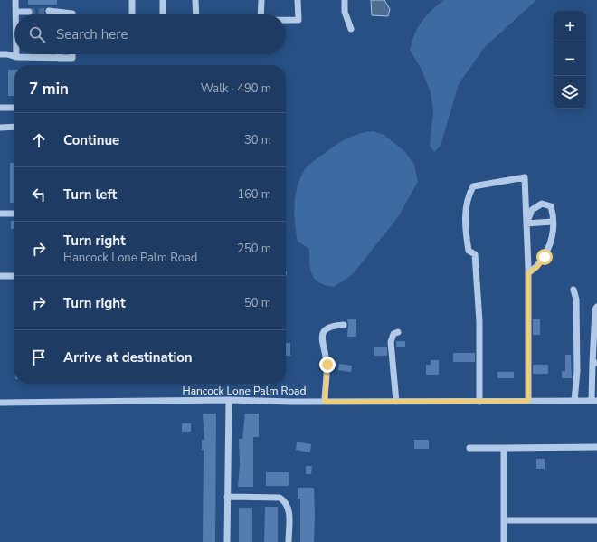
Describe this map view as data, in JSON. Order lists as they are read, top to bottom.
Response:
{
  "streets": {
    "street": ["Hancock Lone Palm Road"]
  },
  "page": {
    "map_buttons": ["+", "−"],
    "search": "Search here",
    "heading": ["7 min", "Walk · 490 m"],
    "list": [
      ["Continue", "30 m"],
      ["Turn left", "160 m"],
      ["Turn right", "Hancock Lone Palm Road", "250 m"],
      ["Turn right", "50 m"],
      "Arrive at destination"
    ]
  }
}
